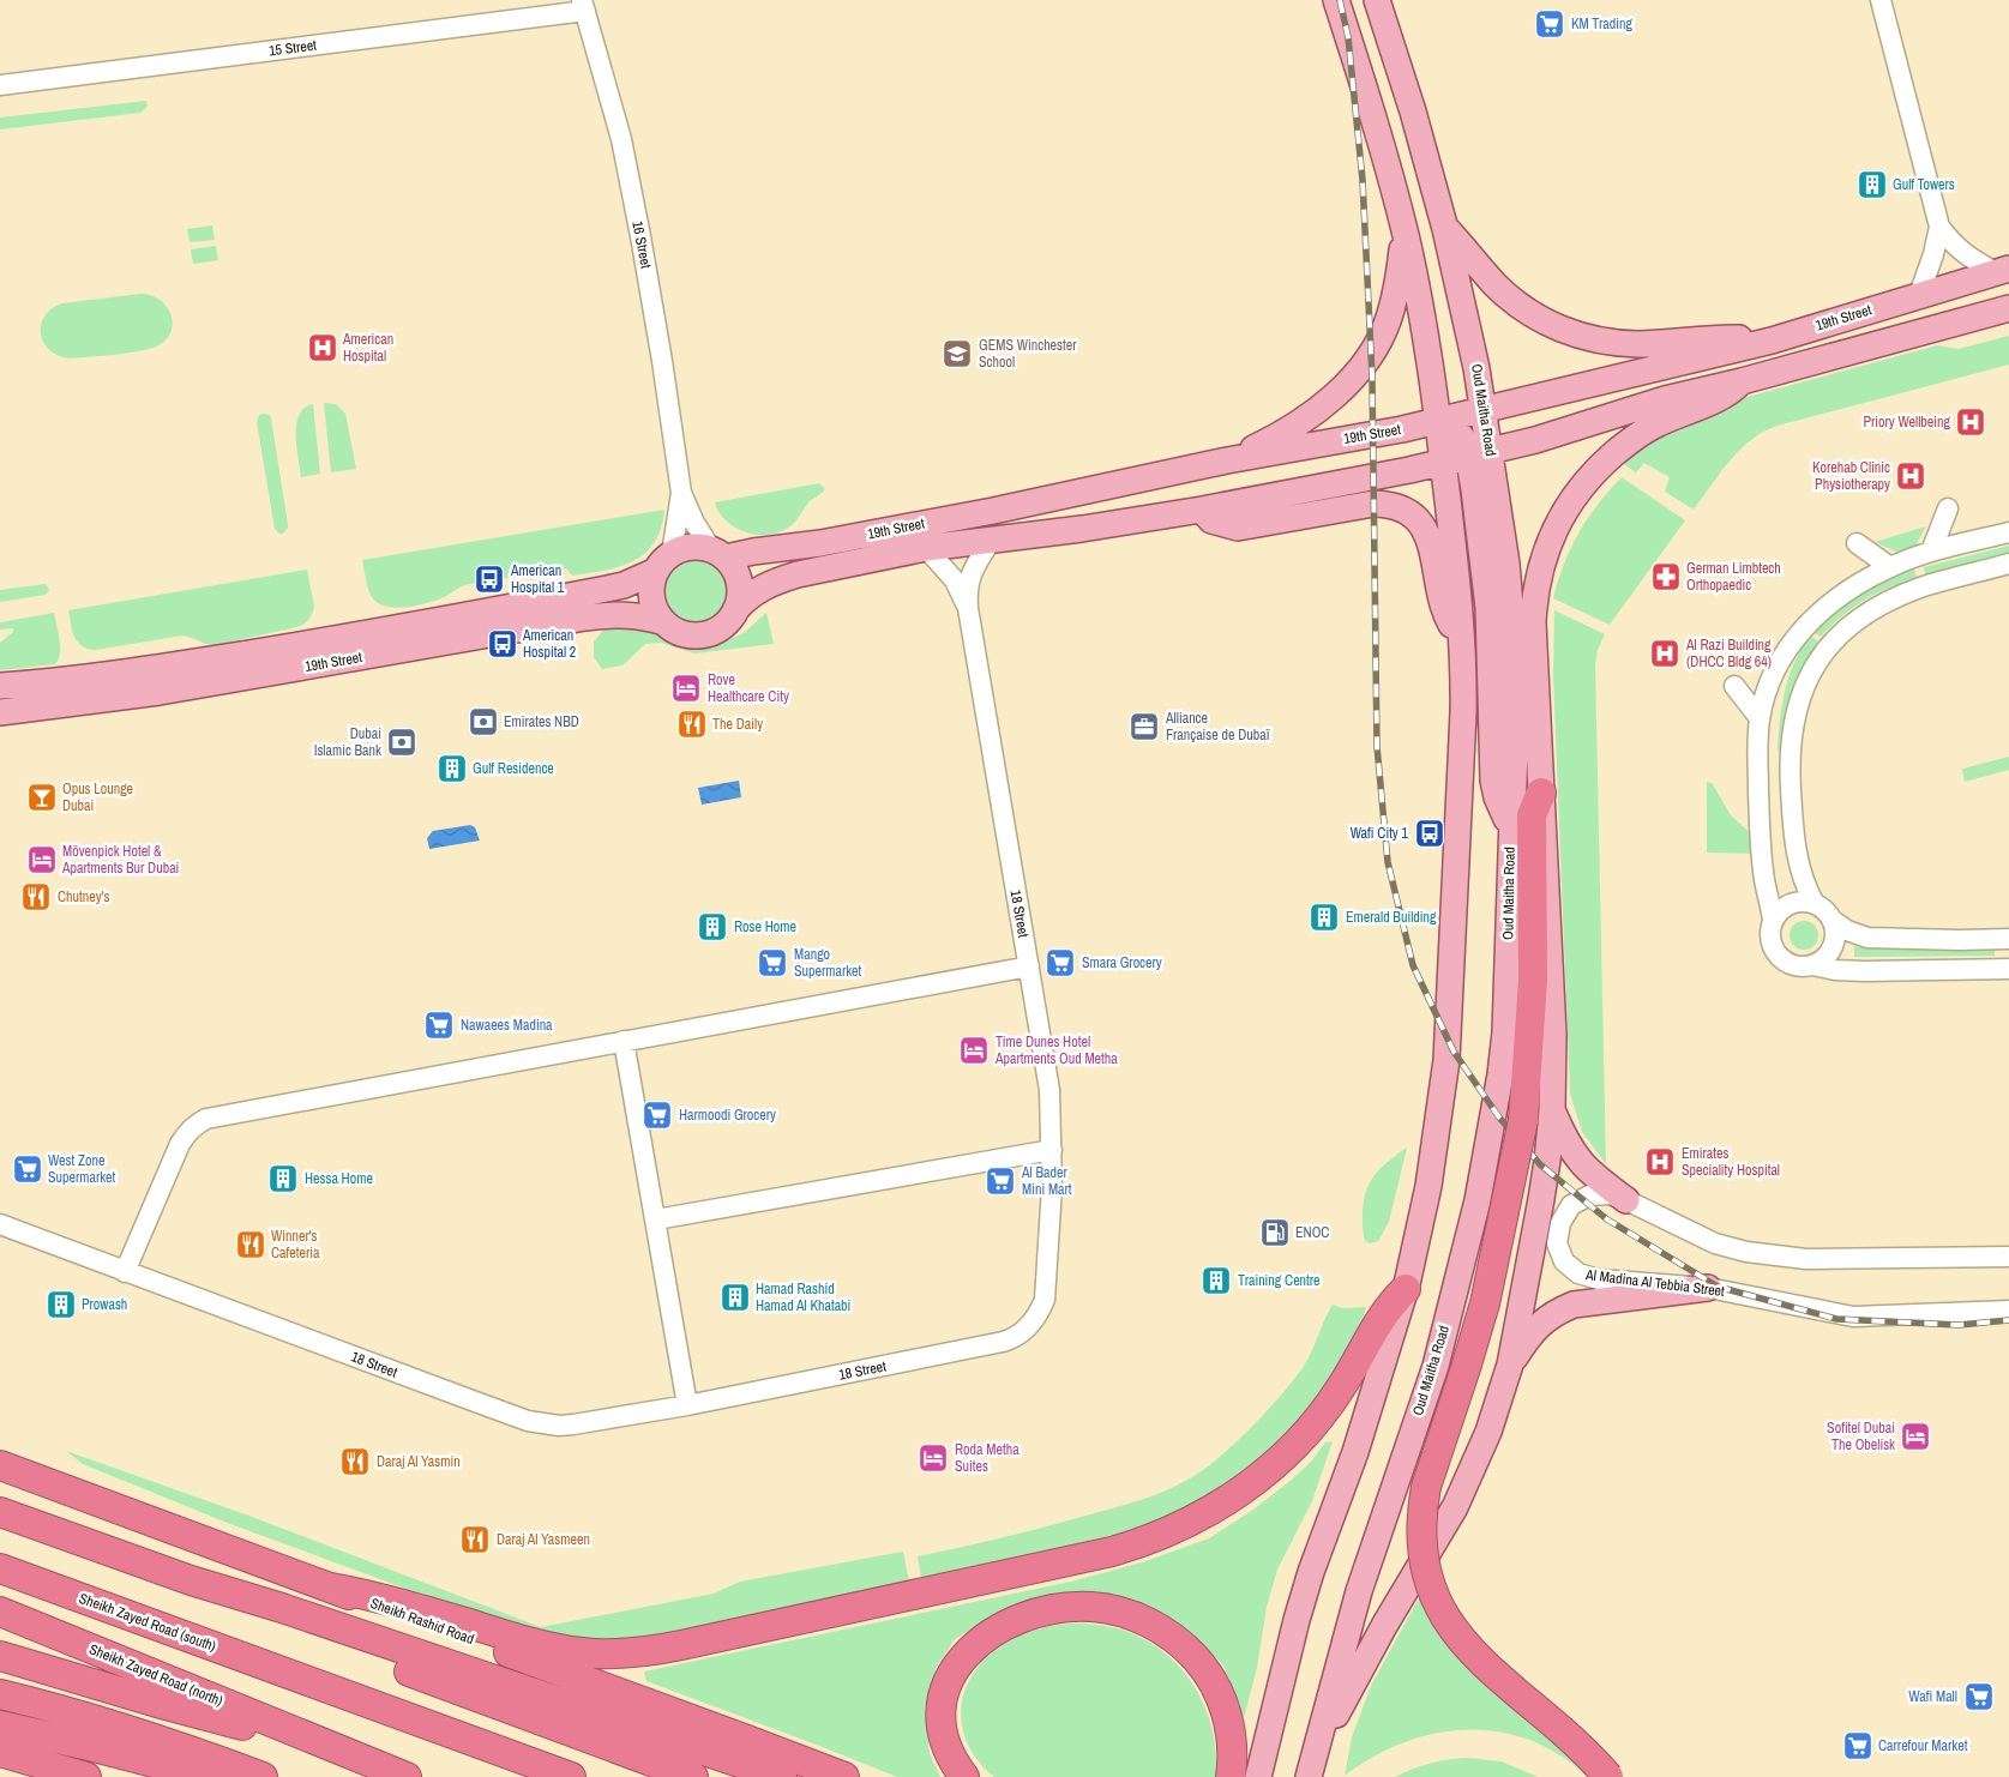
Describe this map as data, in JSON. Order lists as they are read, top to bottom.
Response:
{
  "streets": {
    "highway": ["Sheikh Rashid Road", "Sheikh Zayed Road (south)", "Sheikh Zayed Road (north)"],
    "main road": ["19th Street", "Oud Maitha Road"],
    "street": [
      "15 Street",
      "16 Street",
      "18 Street",
      "Al Madina Al Tebbia Street"
    ]
  },
  "crossings": [
    ["15 Street", "16 Street"],
    ["16 Street", "19th Street"],
    ["19th Street", "Oud Maitha Road"],
    ["19th Street", "18 Street"]
  ],
  "places": {
    "supermarket": [
      "KM Trading",
      "Mango Supermarket",
      "Smara Grocery",
      "Nawaees Madina",
      "Harmoodi Grocery",
      "West Zone Supermarket",
      "Al Bader Mini Mart",
      "Wafi Mall",
      "Carrefour Market"
    ],
    "building": [
      "Gulf Towers",
      "Gulf Residence",
      "Emerald Building",
      "Rose Home",
      "Hessa Home",
      "Training Centre",
      "Hamad Rashid Hamad Al Khatabi",
      "Prowash"
    ],
    "hospital": [
      "American Hospital",
      "Priory Wellbeing",
      "Korehab Clinic Physiotherapy",
      "Al Razi Building (DHCC Bldg 64)",
      "Emirates Speciality Hospital"
    ],
    "school or university": ["GEMS Winchester School"],
    "pharmacy": ["German Limbtech Orthopaedic"],
    "bus stop": ["American Hospital 1", "American Hospital 2", "Wafi City 1"],
    "hotel": [
      "Rove Healthcare City",
      "Mövenpick Hotel & Apartments Bur Dubai",
      "Time Dunes Hotel Apartments Oud Metha",
      "Sofitel Dubai The Obelisk",
      "Roda Metha Suites"
    ],
    "bank": ["Emirates NBD", "Dubai Islamic Bank"],
    "restaurant": [
      "The Daily",
      "Chutney's",
      "Winner's Cafeteria",
      "Daraj Al Yasmin",
      "Daraj Al Yasmeen"
    ],
    "office": ["Alliance Française de Dubaï"],
    "bar": ["Opus Lounge Dubai"],
    "fuel station": ["ENOC"]
  }
}
